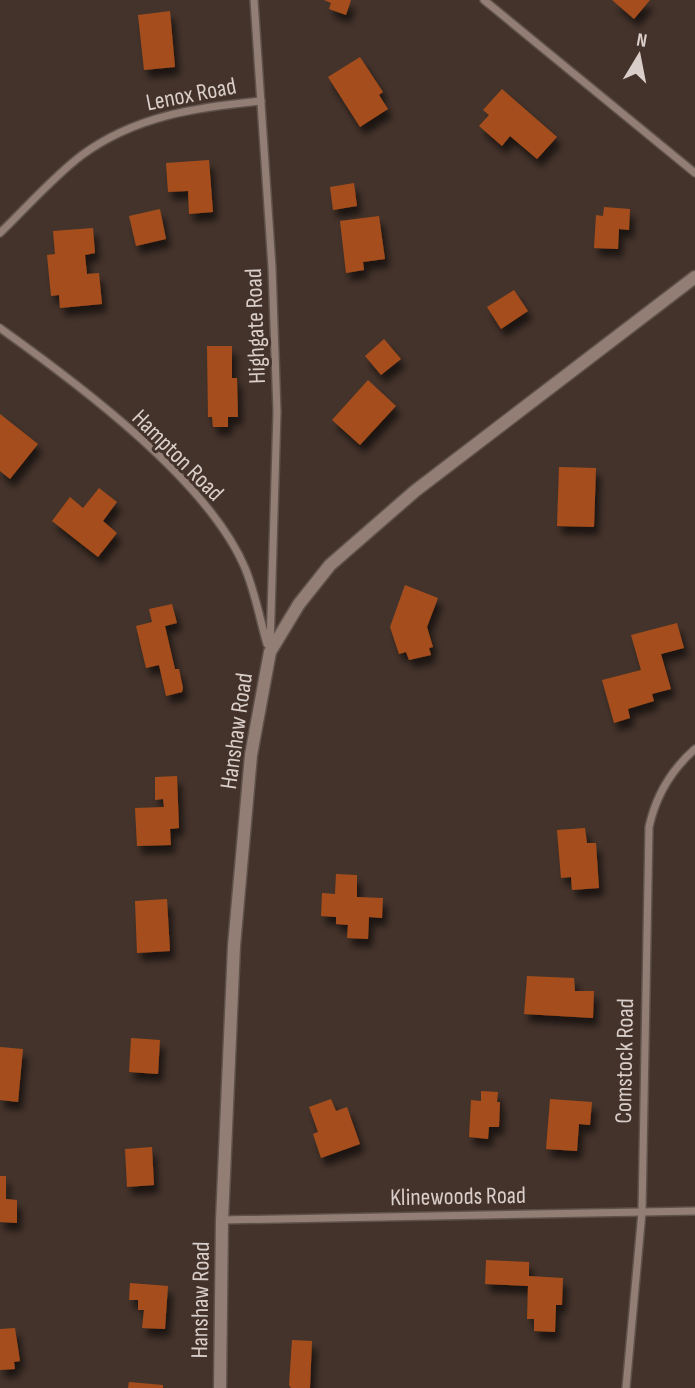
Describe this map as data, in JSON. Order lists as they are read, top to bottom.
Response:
{
  "streets": {
    "street": [
      "Lenox Road",
      "Highgate Road",
      "Hampton Road",
      "Hanshaw Road",
      "Comstock Road",
      "Klinewoods Road"
    ]
  },
  "crossings": [
    ["Lenox Road", "Highgate Road"],
    ["Highgate Road", "Hampton Road"],
    ["Highgate Road", "Hanshaw Road"],
    ["Hampton Road", "Hanshaw Road"],
    ["Hanshaw Road", "Klinewoods Road"],
    ["Comstock Road", "Klinewoods Road"]
  ],
  "north": "top"
}
